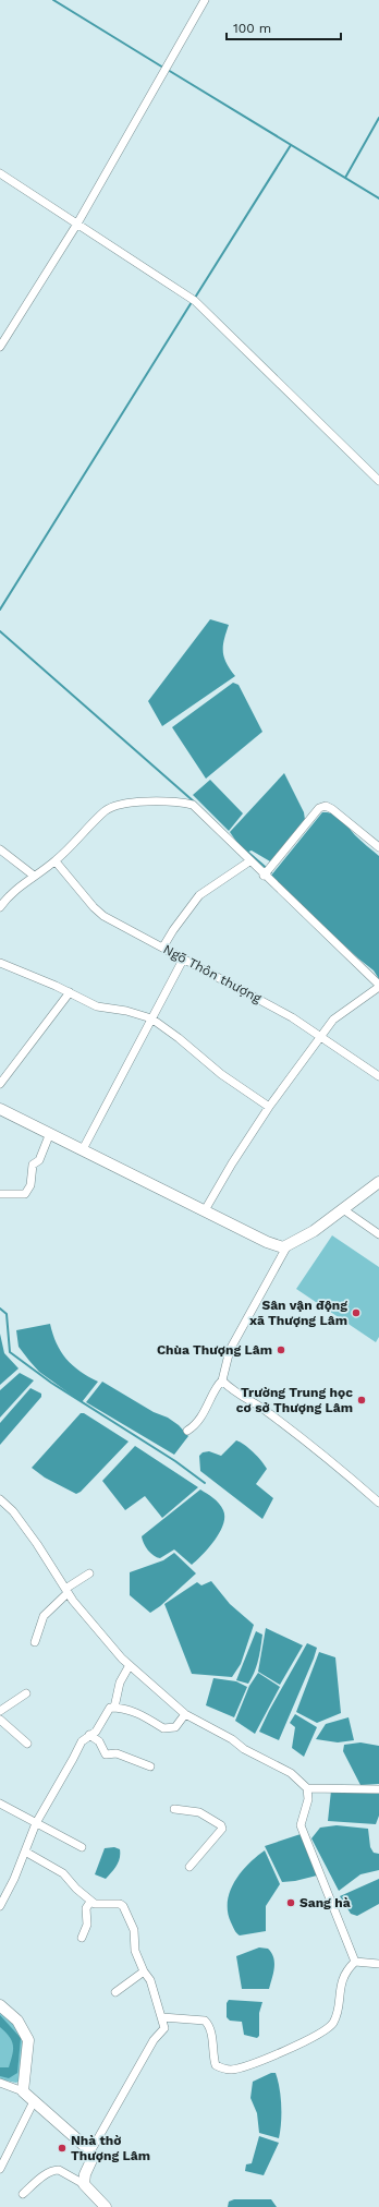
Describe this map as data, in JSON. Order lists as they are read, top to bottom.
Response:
{
  "streets": {
    "street": ["Ngõ Thôn thượng"]
  },
  "places": [
    "Sân vận động xã Thượng Lâm",
    "Chùa Thượng Lâm",
    "Trường Trung học cơ sở Thượng Lâm",
    "Sang hà",
    "Nhà thờ Thượng Lâm"
  ],
  "scale_bar": "100 m"
}
